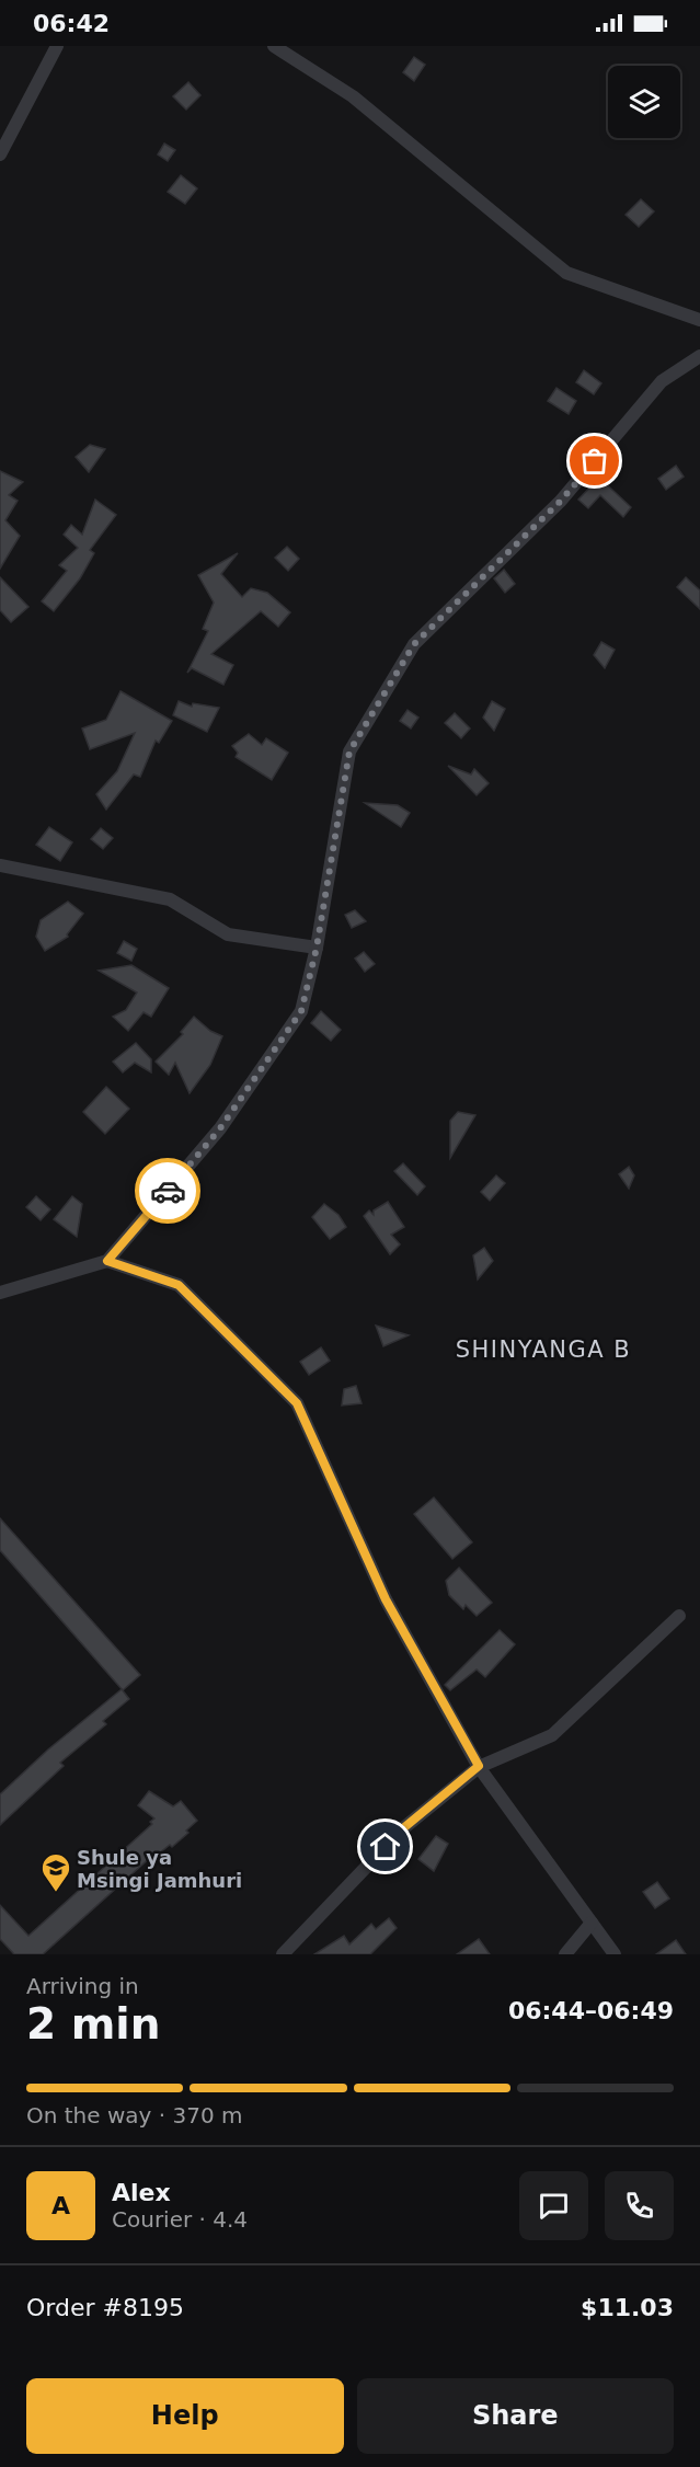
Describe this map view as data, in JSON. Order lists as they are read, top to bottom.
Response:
{
  "districts": ["SHINYANGA B"],
  "places": {
    "school or university": ["Shule ya Msingi Jamhuri"]
  },
  "page": {
    "status": "06:42",
    "heading": ["2 min", "Arriving in", "06:44–06:49"],
    "panel": [
      "Alex",
      "Courier · 4.4",
      "Order #8195",
      "$11.03"
    ],
    "bar": "On the way · 370 m",
    "round": "A",
    "buttons": ["Help", "Share"]
  }
}
